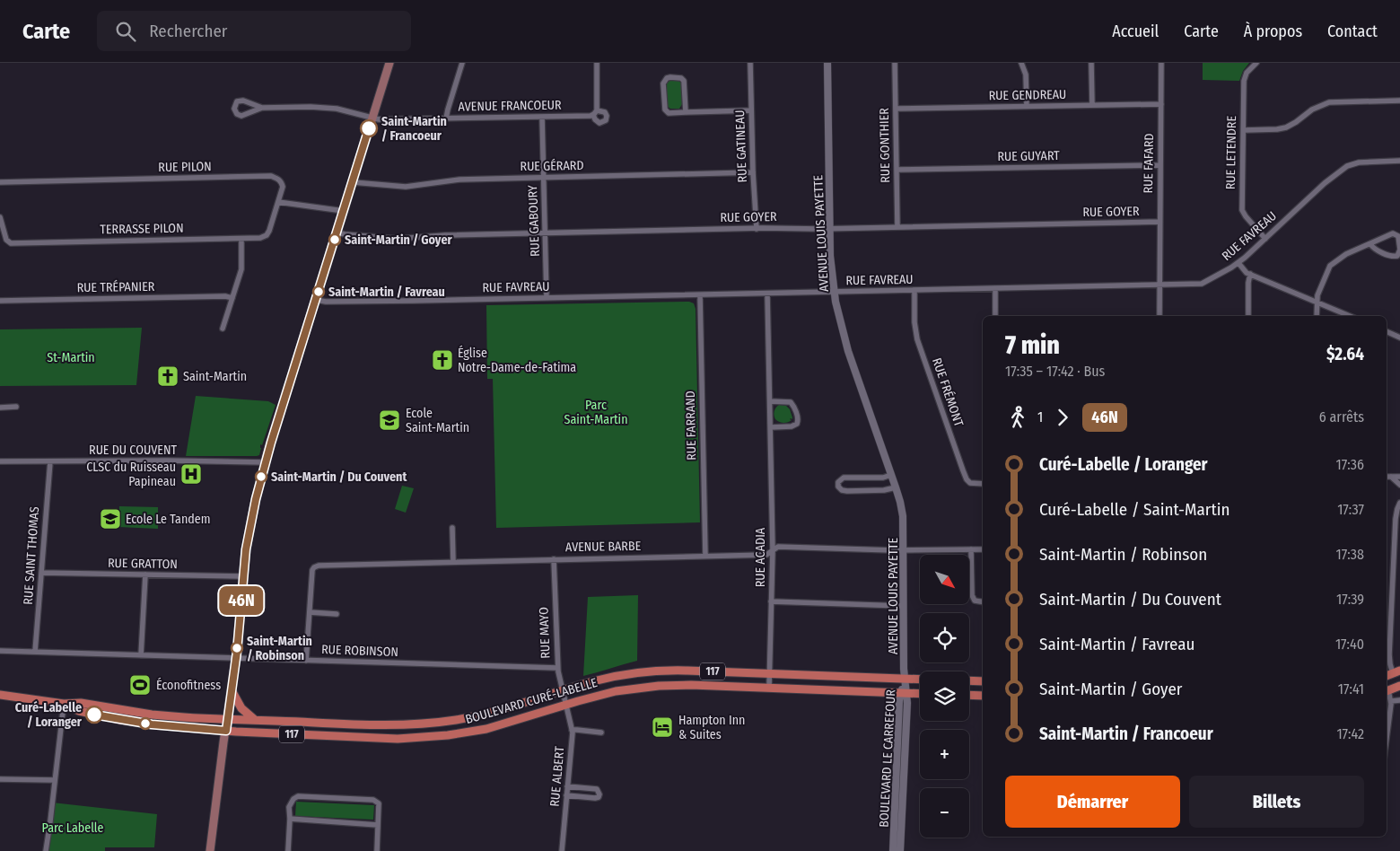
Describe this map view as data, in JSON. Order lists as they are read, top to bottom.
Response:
{
  "streets": {
    "main road": ["117", "BOULEVARD CURÉ-LABELLE"],
    "street": [
      "RUE GENDREAU",
      "AVENUE FRANCOEUR",
      "RUE GONTHIER",
      "RUE GATINEAU",
      "RUE LETENDRE",
      "RUE GUYART",
      "RUE FAFARD",
      "RUE GÉRARD",
      "RUE PILON",
      "RUE GOYER",
      "RUE GABOURY",
      "TERRASSE PILON",
      "AVENUE LOUIS PAYETTE",
      "RUE FAVREAU",
      "RUE TRÉPANIER",
      "RUE FRÉMONT",
      "RUE FARRAND",
      "RUE DU COUVENT",
      "AVENUE BARBE",
      "RUE SAINT THOMAS",
      "RUE ACADIA",
      "RUE GRATTON",
      "RUE MAYO",
      "RUE ROBINSON",
      "BOULEVARD LE CARREFOUR",
      "RUE ALBERT"
    ]
  },
  "crossings": [
    ["RUE GENDREAU", "RUE GONTHIER"],
    ["RUE GENDREAU", "RUE FAFARD"],
    ["AVENUE FRANCOEUR", "RUE GABOURY"],
    ["RUE GONTHIER", "RUE GUYART"],
    ["RUE GONTHIER", "RUE GOYER"],
    ["RUE GATINEAU", "RUE GÉRARD"],
    ["RUE GATINEAU", "RUE GOYER"],
    ["RUE LETENDRE", "RUE FAVREAU"],
    ["RUE GUYART", "RUE FAFARD"],
    ["RUE FAFARD", "RUE GOYER"],
    ["RUE FAFARD", "RUE FAVREAU"],
    ["RUE GÉRARD", "RUE GABOURY"],
    ["RUE PILON", "TERRASSE PILON"],
    ["RUE GOYER", "RUE GABOURY"],
    ["RUE GOYER", "AVENUE LOUIS PAYETTE"],
    ["RUE GABOURY", "RUE FAVREAU"],
    ["AVENUE LOUIS PAYETTE", "RUE FAVREAU"],
    ["AVENUE LOUIS PAYETTE", "AVENUE BARBE"],
    ["AVENUE LOUIS PAYETTE", "BOULEVARD CURÉ-LABELLE"],
    ["AVENUE LOUIS PAYETTE", "BOULEVARD LE CARREFOUR"],
    ["RUE FAVREAU", "RUE FRÉMONT"],
    ["RUE FAVREAU", "RUE FARRAND"],
    ["RUE FAVREAU", "RUE ACADIA"],
    ["RUE FARRAND", "AVENUE BARBE"],
    ["RUE DU COUVENT", "RUE SAINT THOMAS"],
    ["AVENUE BARBE", "RUE ACADIA"],
    ["AVENUE BARBE", "RUE MAYO"],
    ["AVENUE BARBE", "RUE ROBINSON"],
    ["RUE SAINT THOMAS", "RUE GRATTON"],
    ["RUE SAINT THOMAS", "RUE ROBINSON"],
    ["RUE ACADIA", "BOULEVARD CURÉ-LABELLE"],
    ["RUE MAYO", "RUE ROBINSON"],
    ["RUE MAYO", "BOULEVARD CURÉ-LABELLE"],
    ["RUE MAYO", "RUE ALBERT"],
    ["BOULEVARD CURÉ-LABELLE", "BOULEVARD LE CARREFOUR"],
    ["BOULEVARD CURÉ-LABELLE", "RUE ALBERT"]
  ],
  "parks": ["St-Martin", "Parc Saint-Martin", "Parc Labelle"],
  "places": {
    "other": [
      "Saint-Martin / Francoeur",
      "Saint-Martin / Goyer",
      "Saint-Martin / Favreau",
      "Saint-Martin / Du Couvent",
      "Saint-Martin / Robinson",
      "Curé-Labelle / Loranger"
    ],
    "church": ["Église Notre-Dame-de-Fatima", "Saint-Martin"],
    "school or university": ["Ecole Saint-Martin", "Ecole Le Tandem"],
    "hospital": ["CLSC du Ruisseau Papineau"],
    "sports": ["Éconofitness"],
    "hotel": ["Hampton Inn & Suites"]
  },
  "lines": ["bus line 46N"],
  "north": "bottom right",
  "page": {
    "header": "Carte",
    "search": "Rechercher",
    "nav": [
      "Accueil",
      "Carte",
      "À propos",
      "Contact"
    ],
    "on_map": "46N",
    "heading": ["7 min", "17:35 – 17:42 · Bus", "$2.64"],
    "legs": ["1", "46N", "6 arrêts"],
    "list": [
      {
        "name": "Curé-Labelle / Loranger",
        "value": "17:36"
      },
      {
        "name": "Curé-Labelle / Saint-Martin",
        "value": "17:37"
      },
      {
        "name": "Saint-Martin / Robinson",
        "value": "17:38"
      },
      {
        "name": "Saint-Martin / Du Couvent",
        "value": "17:39"
      },
      {
        "name": "Saint-Martin / Favreau",
        "value": "17:40"
      },
      {
        "name": "Saint-Martin / Goyer",
        "value": "17:41"
      },
      {
        "name": "Saint-Martin / Francoeur",
        "value": "17:42"
      }
    ],
    "map_buttons": ["+", "−"],
    "buttons": ["Démarrer", "Billets"]
  }
}
